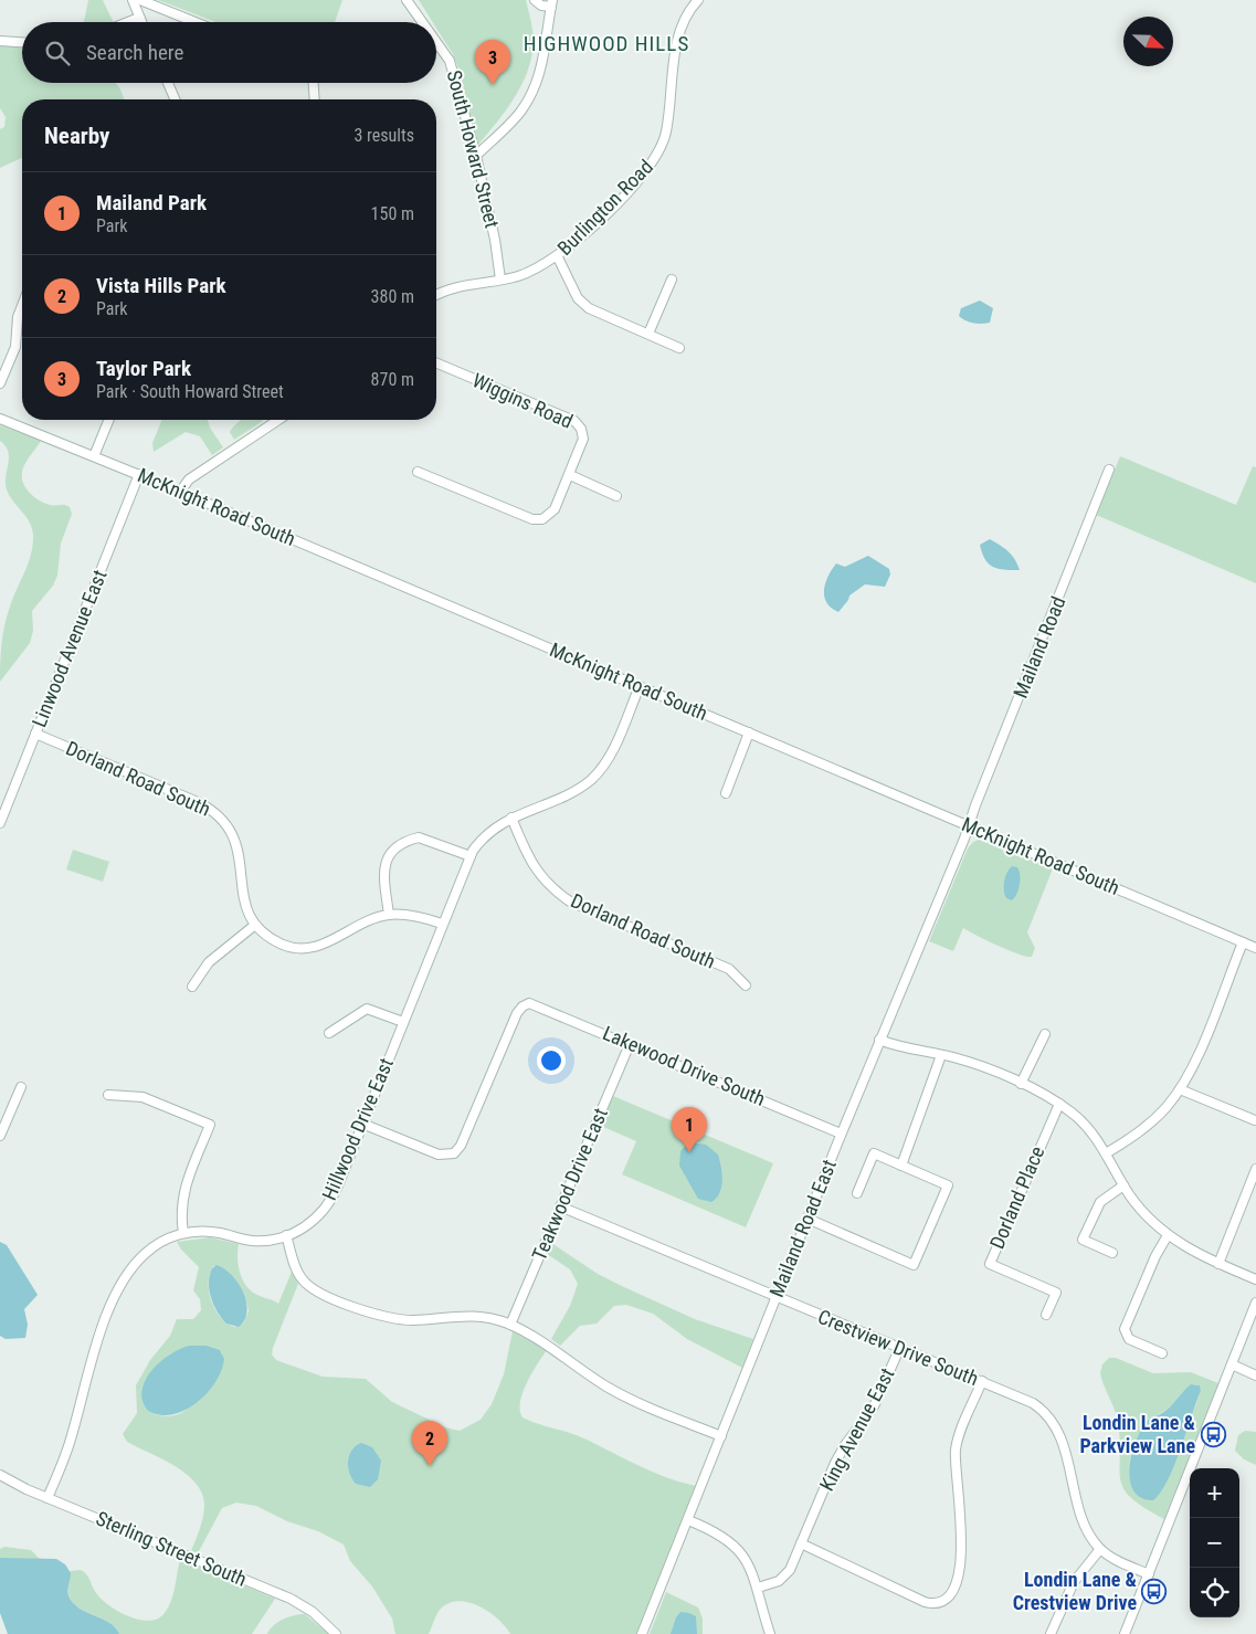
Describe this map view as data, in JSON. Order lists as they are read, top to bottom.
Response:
{
  "streets": {
    "street": [
      "South Howard Street",
      "Burlington Road",
      "Wiggins Road",
      "McKnight Road South",
      "Mailand Road",
      "Linwood Avenue East",
      "Dorland Road South",
      "Lakewood Drive South",
      "Hillwood Drive East",
      "Teakwood Drive East",
      "Dorland Place",
      "Mailand Road East",
      "Crestview Drive South",
      "King Avenue East",
      "Sterling Street South"
    ]
  },
  "crossings": [
    ["South Howard Street", "Burlington Road"],
    ["McKnight Road South", "Mailand Road"],
    ["McKnight Road South", "Linwood Avenue East"],
    ["McKnight Road South", "Hillwood Drive East"],
    ["McKnight Road South", "Mailand Road East"],
    ["Mailand Road", "Mailand Road East"],
    ["Linwood Avenue East", "Dorland Road South"],
    ["Dorland Road South", "Hillwood Drive East"],
    ["Lakewood Drive South", "Hillwood Drive East"],
    ["Lakewood Drive South", "Teakwood Drive East"],
    ["Lakewood Drive South", "Mailand Road East"],
    ["Hillwood Drive East", "Sterling Street South"],
    ["Teakwood Drive East", "Crestview Drive South"],
    ["Mailand Road East", "Crestview Drive South"],
    ["Crestview Drive South", "King Avenue East"]
  ],
  "districts": ["HIGHWOOD HILLS"],
  "places": {
    "bus stop": ["Londin Lane & Parkview Lane", "Londin Lane & Crestview Drive"]
  },
  "north": "bottom right",
  "page": {
    "search": "Search here",
    "pins": ["3", "1", "2"],
    "heading": ["Nearby", "3 results"],
    "list": [
      {
        "mark": "1",
        "name": "Mailand Park",
        "note": "Park",
        "value": "150 m"
      },
      {
        "mark": "2",
        "name": "Vista Hills Park",
        "note": "Park",
        "value": "380 m"
      },
      {
        "mark": "3",
        "name": "Taylor Park",
        "note": "Park · South Howard Street",
        "value": "870 m"
      }
    ],
    "map_buttons": ["+", "−"]
  }
}
